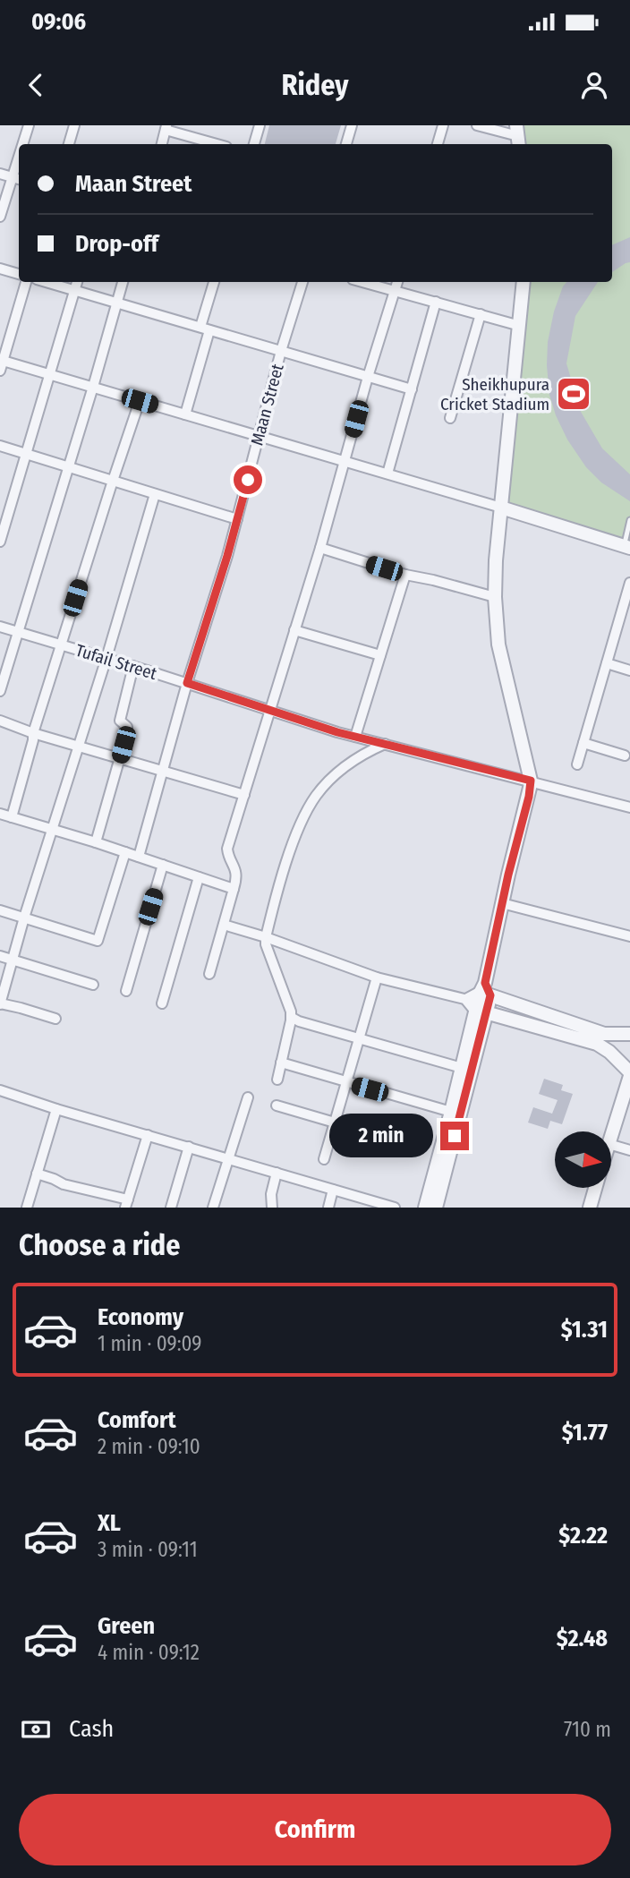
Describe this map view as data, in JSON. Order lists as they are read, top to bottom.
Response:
{
  "streets": {
    "street": ["Maan Street", "Tufail Street"]
  },
  "crossings": [
    ["Maan Street", "Tufail Street"]
  ],
  "places": {
    "sports": ["Sheikhupura Cricket Stadium"]
  },
  "north": "right",
  "page": {
    "status": "09:06",
    "header": "Ridey",
    "banner": ["Maan Street", "Drop-off"],
    "bubble": "2 min",
    "heading": "Choose a ride",
    "list": [
      {
        "name": "Economy",
        "note": "1 min · 09:09",
        "value": "$1.31"
      },
      {
        "name": "Comfort",
        "note": "2 min · 09:10",
        "value": "$1.77"
      },
      {
        "name": "XL",
        "note": "3 min · 09:11",
        "value": "$2.22"
      },
      {
        "name": "Green",
        "note": "4 min · 09:12",
        "value": "$2.48"
      }
    ],
    "pay": ["Cash", "710 m"],
    "buttons": "Confirm"
  }
}
